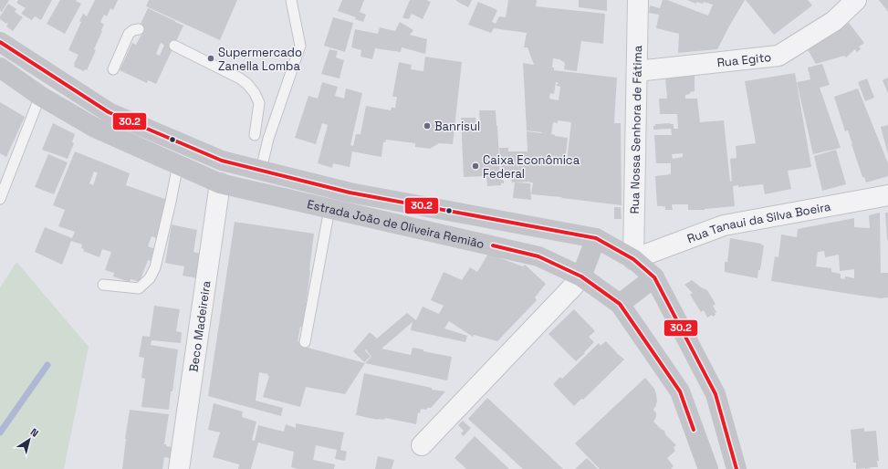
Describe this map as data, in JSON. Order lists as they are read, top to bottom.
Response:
{
  "streets": {
    "main road": ["Estrada João de Oliveira Remião"],
    "street": [
      "Rua Egito",
      "Rua Nossa Senhora de Fátima",
      "Rua Tanaui da Silva Boeira",
      "Beco Madeireira"
    ]
  },
  "crossings": [
    ["Rua Egito", "Rua Nossa Senhora de Fátima"],
    ["Rua Nossa Senhora de Fátima", "Rua Tanaui da Silva Boeira"],
    ["Rua Nossa Senhora de Fátima", "Estrada João de Oliveira Remião"],
    ["Rua Tanaui da Silva Boeira", "Estrada João de Oliveira Remião"],
    ["Estrada João de Oliveira Remião", "Beco Madeireira"]
  ],
  "places": ["Supermercado Zanella Lomba", "Banrisul", "Caixa Econômica Federal"],
  "lines": ["transit line 30.2"],
  "north": "top right"
}
